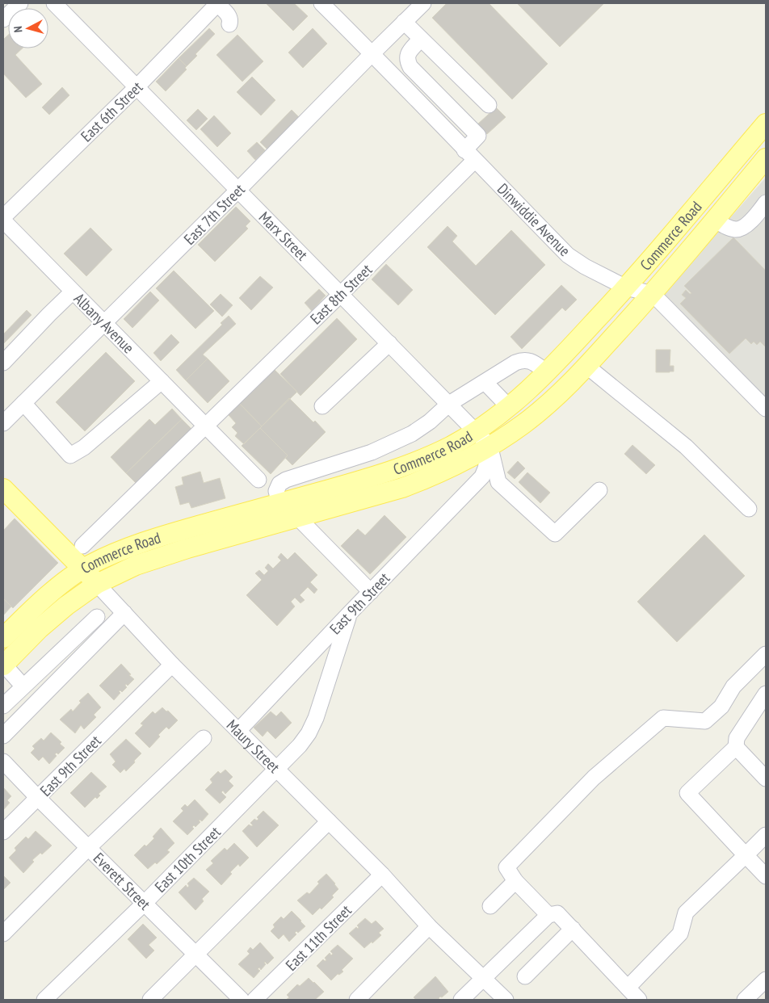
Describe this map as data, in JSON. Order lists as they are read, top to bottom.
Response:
{
  "streets": {
    "main road": ["Commerce Road", "Maury Street"],
    "street": [
      "East 6th Street",
      "East 7th Street",
      "Dinwiddie Avenue",
      "Marx Street",
      "East 8th Street",
      "Albany Avenue",
      "East 9th Street",
      "East 10th Street",
      "Everett Street",
      "East 11th Street"
    ]
  },
  "crossings": [
    ["East 6th Street", "Marx Street"],
    ["East 7th Street", "Dinwiddie Avenue"],
    ["East 7th Street", "Marx Street"],
    ["East 7th Street", "Albany Avenue"],
    ["Dinwiddie Avenue", "Commerce Road"],
    ["Dinwiddie Avenue", "East 8th Street"],
    ["Commerce Road", "Marx Street"],
    ["Commerce Road", "East 9th Street"],
    ["Commerce Road", "Maury Street"],
    ["Marx Street", "East 8th Street"],
    ["Marx Street", "East 9th Street"],
    ["East 8th Street", "Albany Avenue"],
    ["East 9th Street", "Maury Street"],
    ["East 9th Street", "East 10th Street"],
    ["East 9th Street", "Everett Street"],
    ["Maury Street", "East 10th Street"],
    ["Maury Street", "East 11th Street"],
    ["East 10th Street", "Everett Street"]
  ],
  "north": "left"
}
